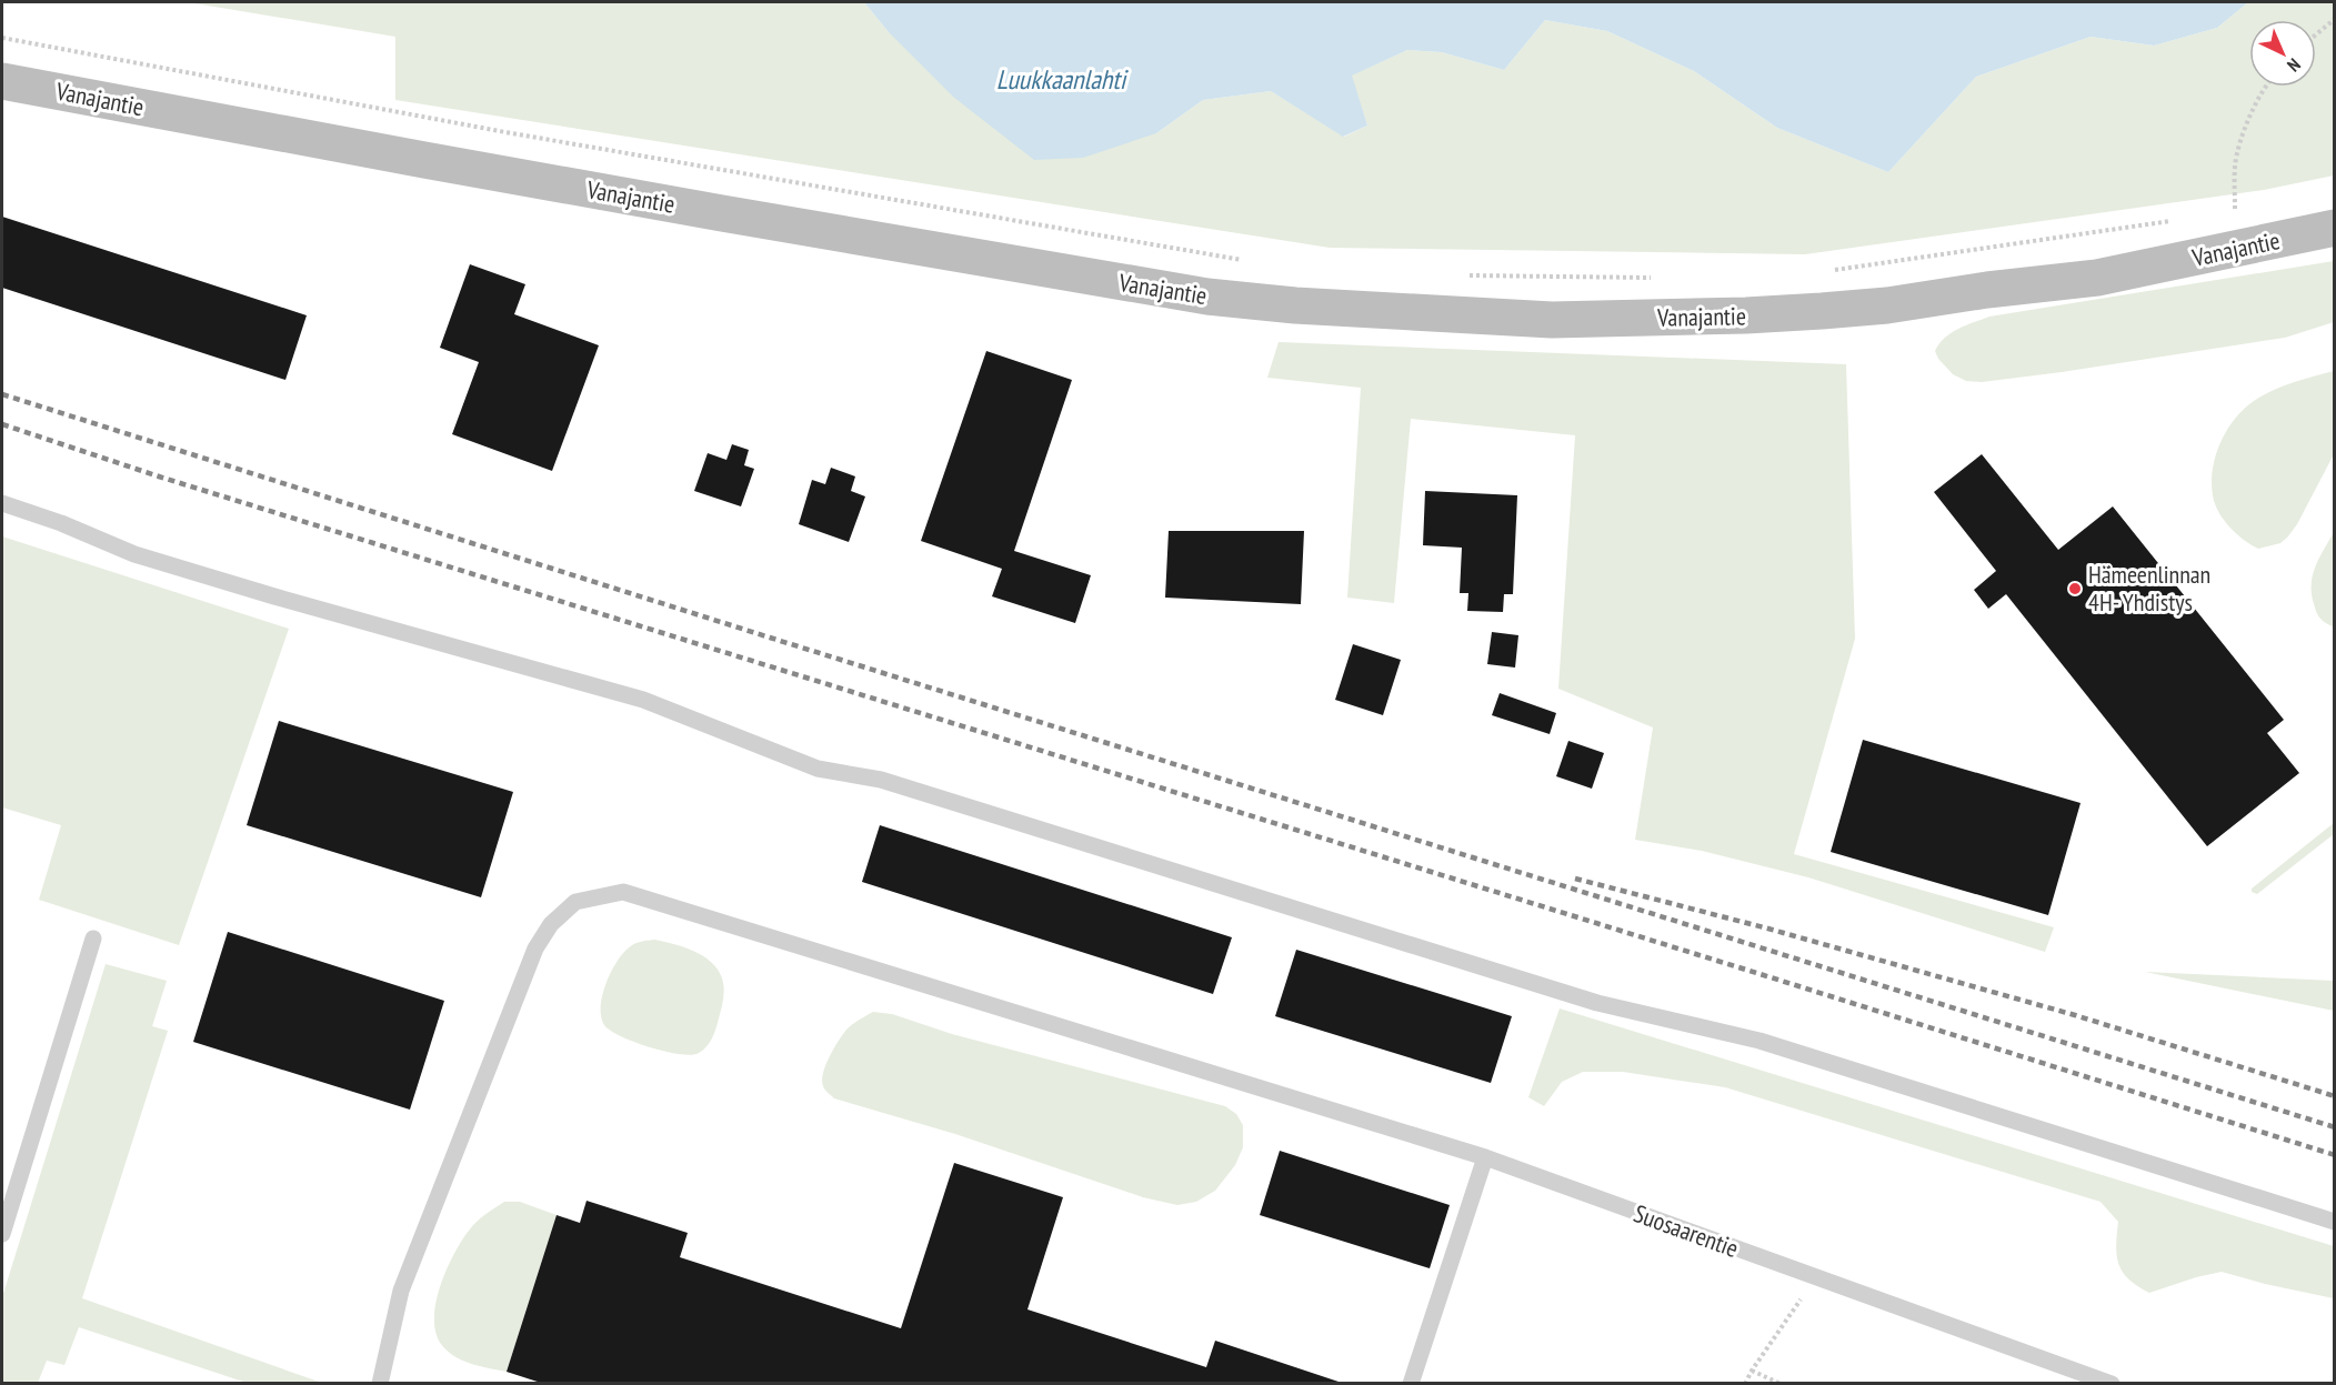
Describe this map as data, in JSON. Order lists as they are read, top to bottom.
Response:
{
  "streets": {
    "street": ["Vanajantie"],
    "lane": ["Suosaarentie"]
  },
  "water": ["Luukkaanlahti"],
  "places": ["Hämeenlinnan 4H- Yhdistys"],
  "north": "bottom right"
}
